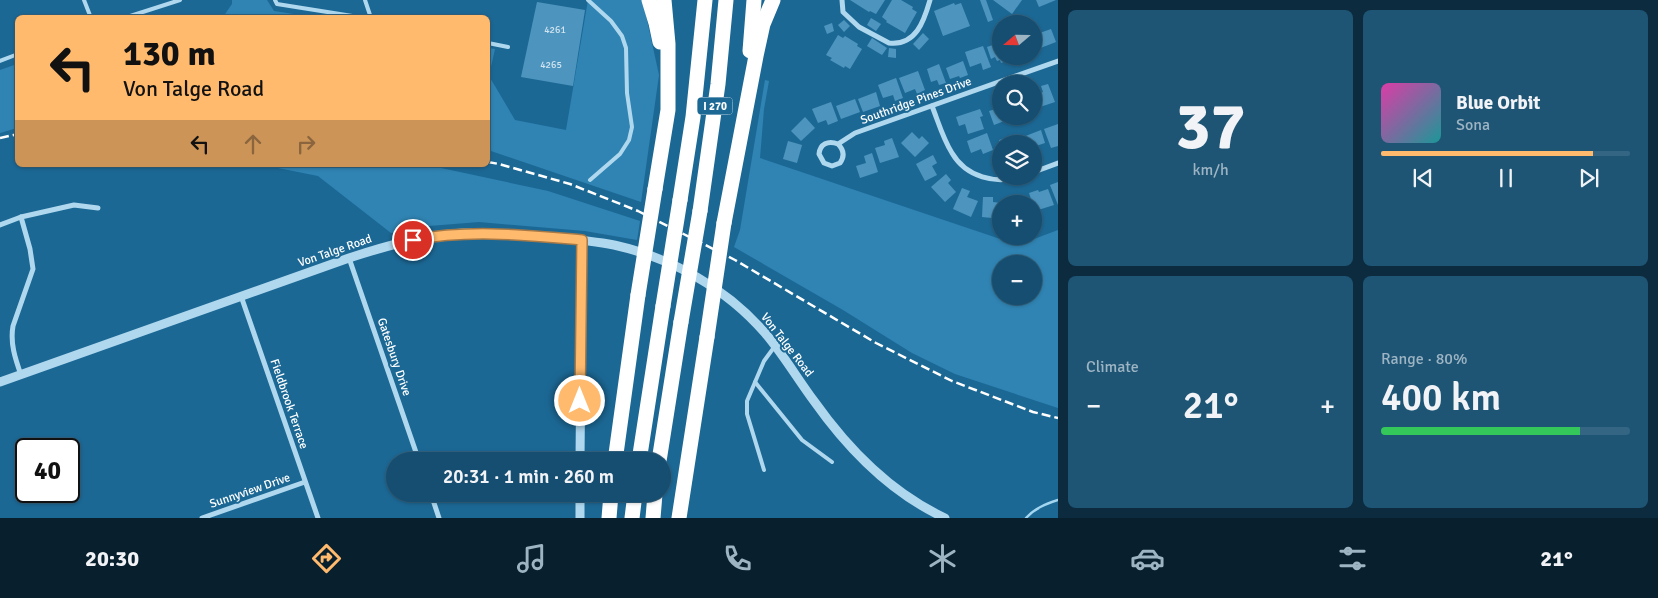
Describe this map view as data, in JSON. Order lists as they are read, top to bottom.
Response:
{
  "streets": {
    "highway": ["I 270"],
    "street": [
      "Southridge Pines Drive",
      "Von Talge Road",
      "Gatesbury Drive",
      "Fieldbrook Terrace",
      "Sunnyview Drive"
    ]
  },
  "crossings": [
    ["Von Talge Road", "Gatesbury Drive"],
    ["Von Talge Road", "Fieldbrook Terrace"],
    ["Fieldbrook Terrace", "Sunnyview Drive"]
  ],
  "house_numbers": ["4261", "4265"],
  "north": "left",
  "page": {
    "tile": [
      ["37", "km/h"],
      "Climate",
      ["Range · 80%", "400 km"]
    ],
    "map_buttons": ["+", "−"],
    "turn": ["130 m", "Von Talge Road"],
    "song": ["Blue Orbit", "Sona"],
    "heat": ["−", "21°", "+"],
    "limit": "40",
    "trip": "20:31 · 1 min · 260 m",
    "tabs": ["20:30", "21°"]
  }
}
